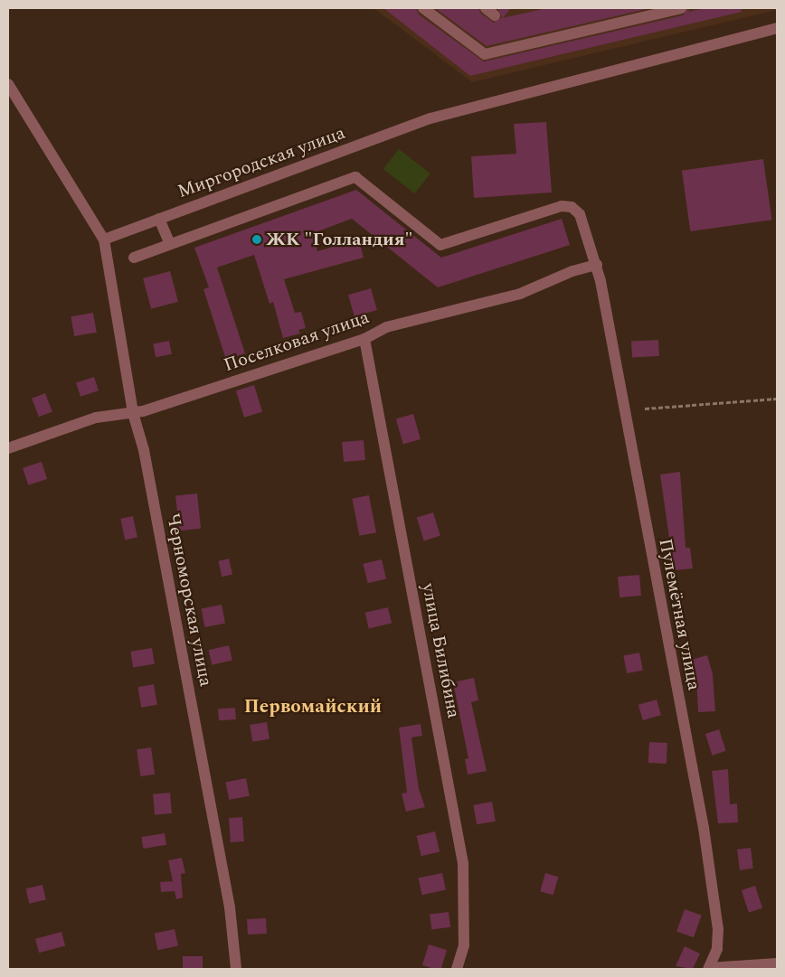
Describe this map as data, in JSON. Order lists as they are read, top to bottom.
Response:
{
  "streets": {
    "street": [
      "Миргородская улица",
      "Поселковая улица",
      "Черноморская улица",
      "Пулемётная улица",
      "улица Билибина"
    ]
  },
  "crossings": [
    ["Миргородская улица", "Черноморская улица"],
    ["Поселковая улица", "Черноморская улица"],
    ["Поселковая улица", "Пулемётная улица"],
    ["Поселковая улица", "улица Билибина"]
  ],
  "districts": ["Первомайский"],
  "places": ["ЖК \"Голландия\""]
}
